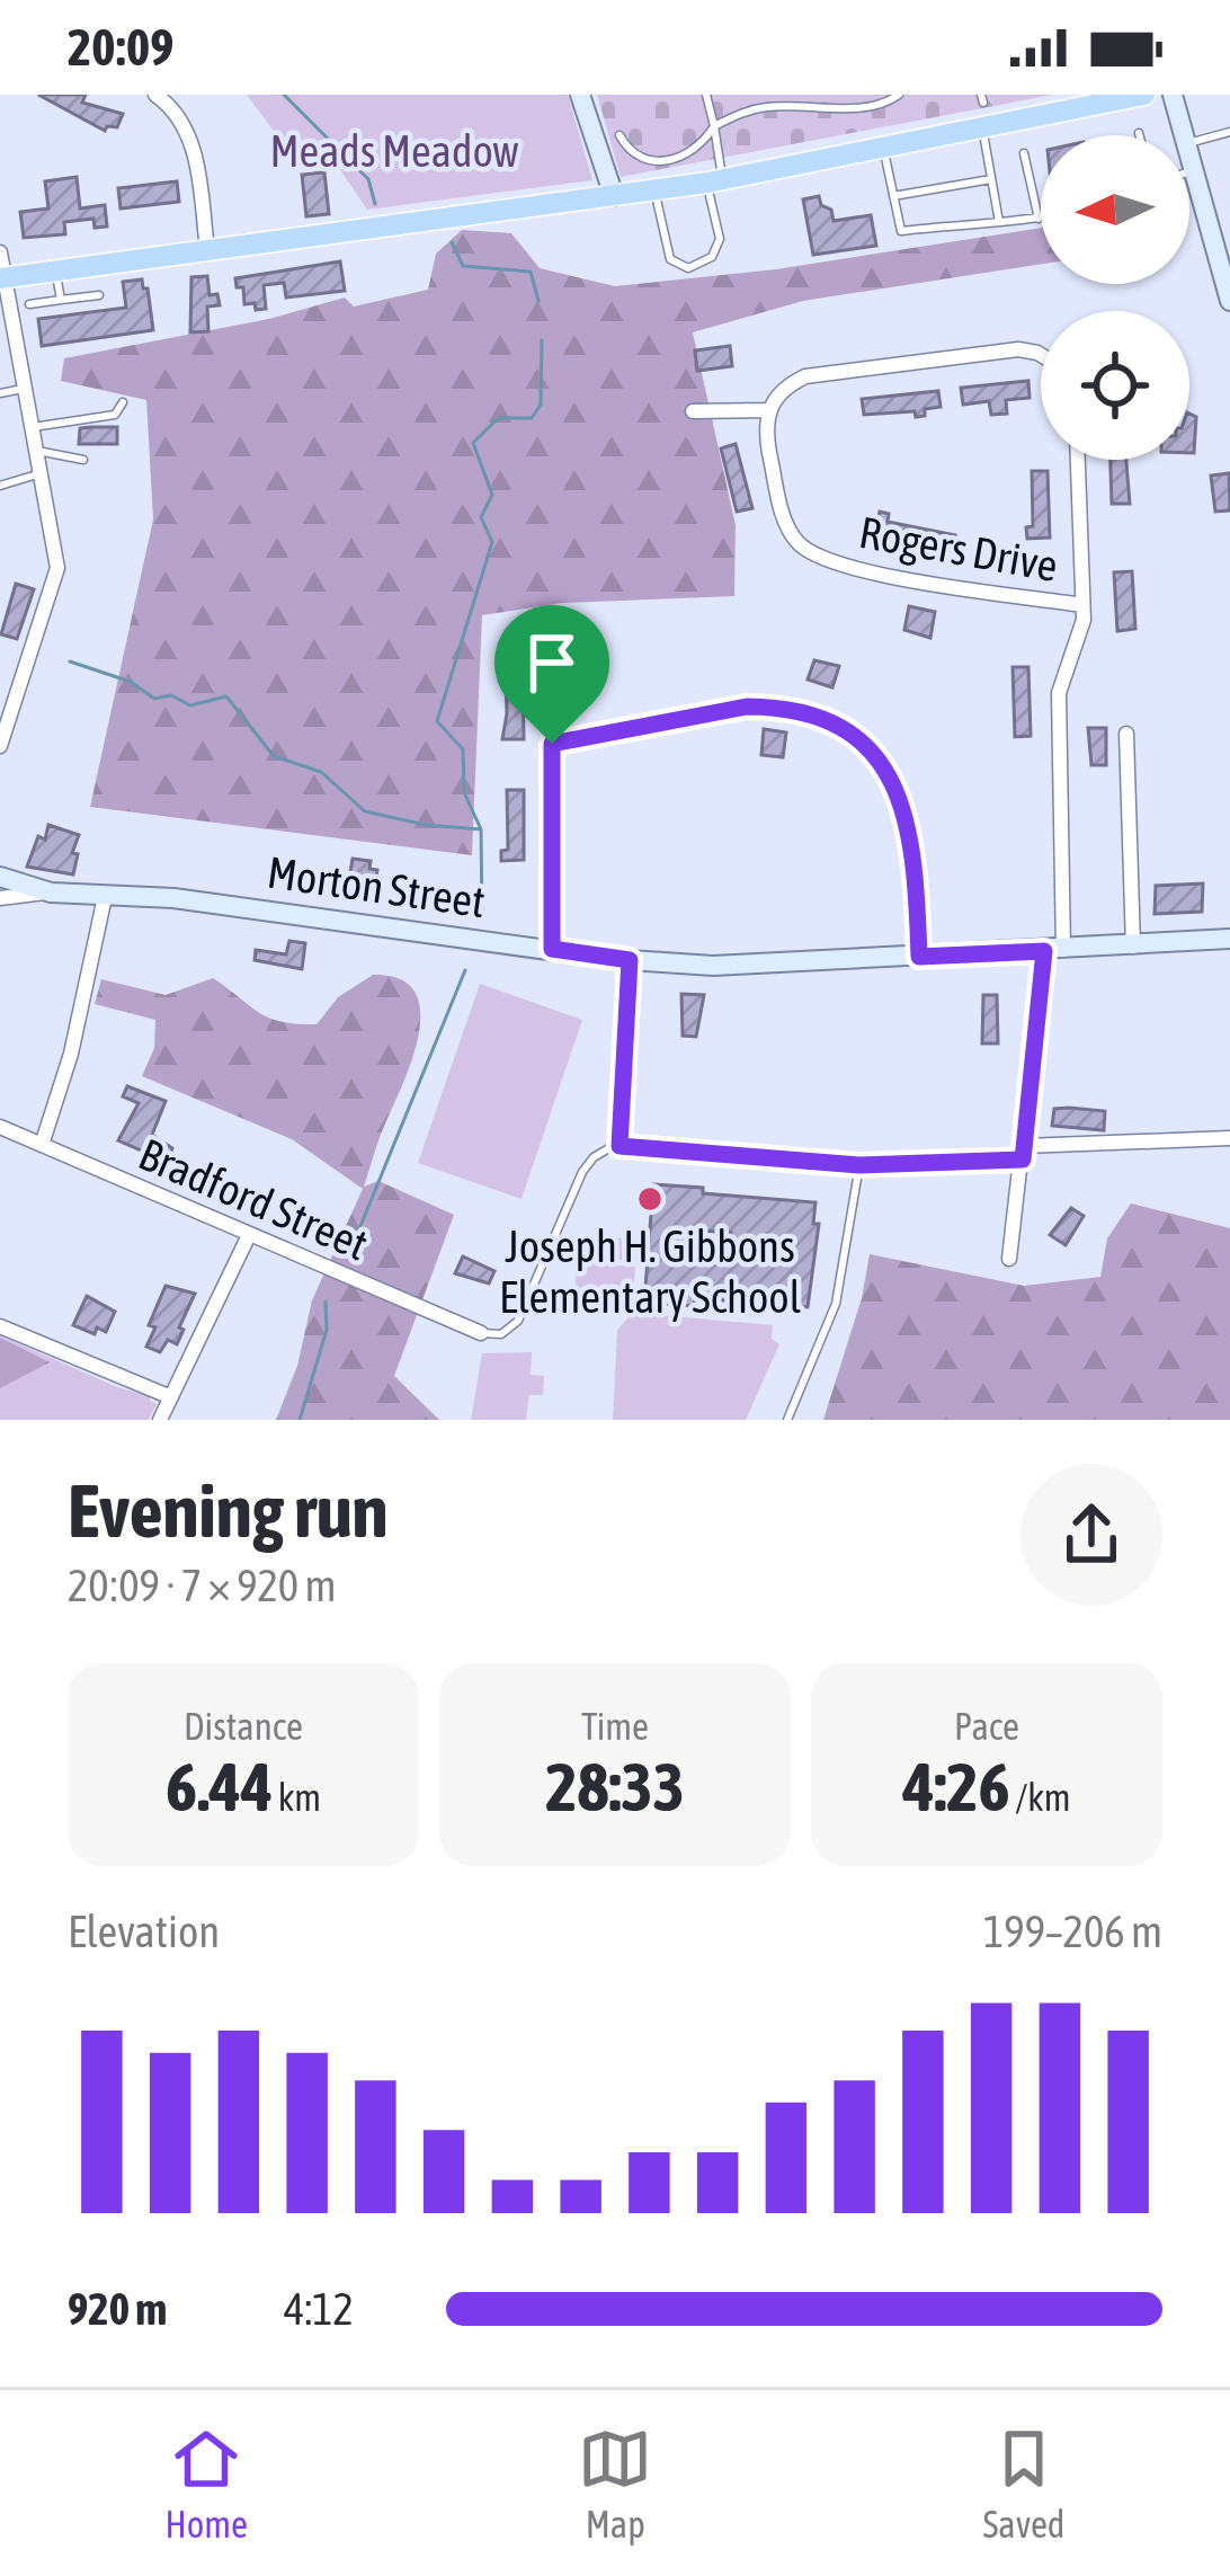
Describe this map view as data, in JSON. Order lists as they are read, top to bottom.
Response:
{
  "streets": {
    "street": ["Rogers Drive", "Morton Street", "Bradford Street"]
  },
  "crossings": [
    ["Rogers Drive", "Morton Street"]
  ],
  "parks": ["Meads Meadow"],
  "places": ["Joseph H. Gibbons Elementary School"],
  "north": "left",
  "page": {
    "status": "20:09",
    "heading": ["Evening run", "20:09 · 7 × 920 m"],
    "stats": [
      ["Distance", "6.44 km"],
      ["Time", "28:33"],
      ["Pace", "4:26 /km"]
    ],
    "chart": ["Elevation", "199–206 m"],
    "list": [
      {
        "name": "920 m",
        "note": "4:12"
      }
    ],
    "tabs": ["Home", "Map", "Saved"]
  }
}
